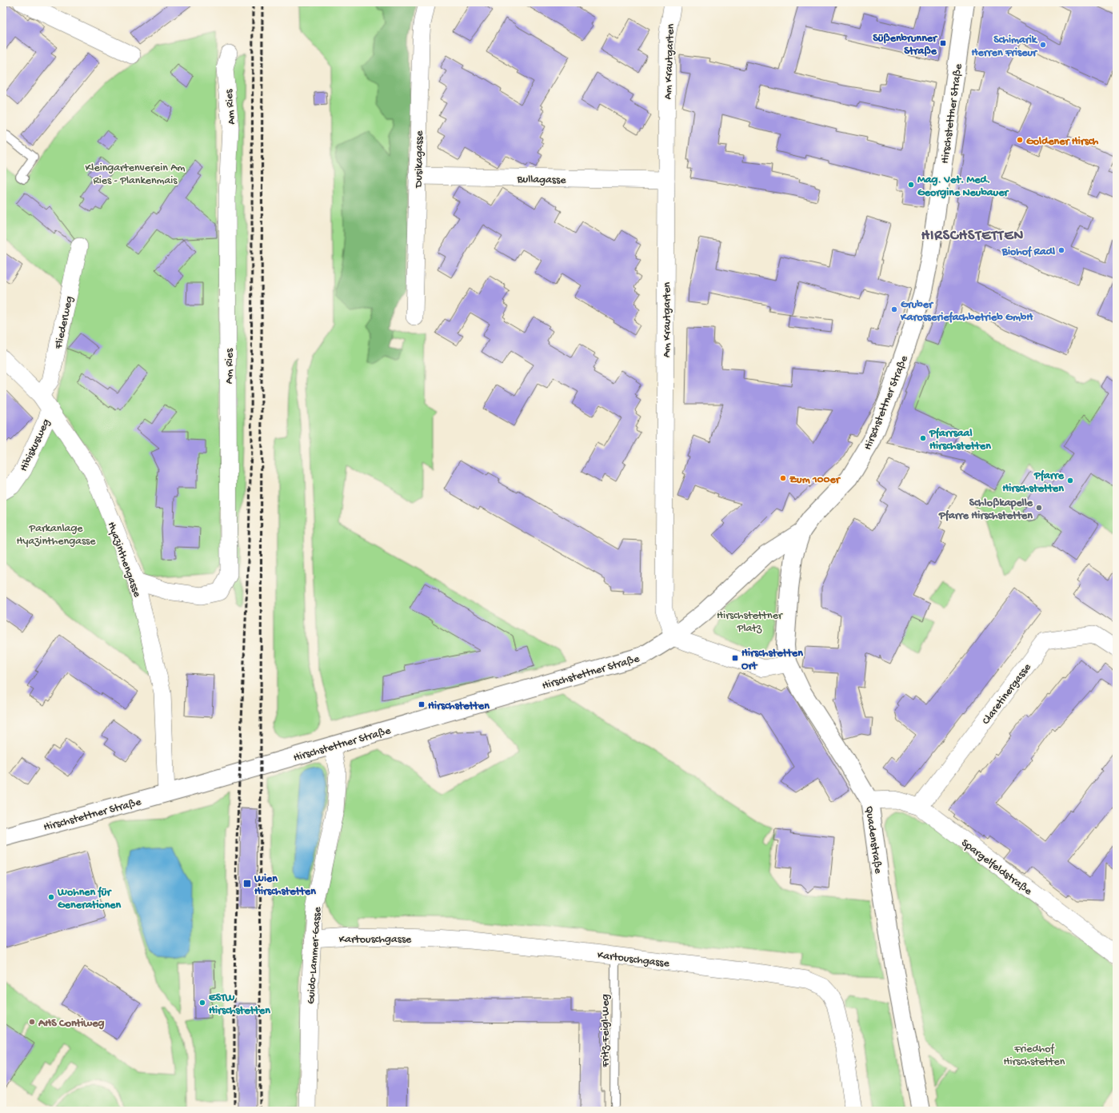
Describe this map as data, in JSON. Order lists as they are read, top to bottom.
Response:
{
  "streets": {
    "main road": ["Hirschstettner Straße", "Quadenstraße"],
    "street": [
      "Am Krautgarten",
      "Am Ries",
      "Dusikagasse",
      "Bullagasse",
      "Fliederweg",
      "Hibiskusweg",
      "Hyazinthengasse",
      "Claretinergasse",
      "Spargelfeldstraße",
      "Kartouschgasse",
      "Guido-Lammer-Gasse"
    ],
    "lane": ["Fritz-Feigl-Weg"]
  },
  "crossings": [
    ["Am Krautgarten", "Hirschstettner Straße"],
    ["Am Krautgarten", "Bullagasse"],
    ["Am Ries", "Hyazinthengasse"],
    ["Hirschstettner Straße", "Hyazinthengasse"],
    ["Hirschstettner Straße", "Quadenstraße"],
    ["Hirschstettner Straße", "Guido-Lammer-Gasse"],
    ["Dusikagasse", "Bullagasse"],
    ["Fliederweg", "Hibiskusweg"],
    ["Fliederweg", "Hyazinthengasse"],
    ["Hibiskusweg", "Hyazinthengasse"],
    ["Claretinergasse", "Spargelfeldstraße"],
    ["Quadenstraße", "Spargelfeldstraße"],
    ["Kartouschgasse", "Guido-Lammer-Gasse"],
    ["Kartouschgasse", "Fritz-Feigl-Weg"]
  ],
  "districts": ["HIRSCHSTETTEN"],
  "parks": [
    "Kleingartenverein Am Ries - Plankenmais",
    "Parkanlage Hyazinthengasse",
    "Hirschstettner Platz",
    "Friedhof Hirschstetten"
  ],
  "places": {
    "transit": [
      "Süßenbrunner Straße",
      "Hirschstetten Ort",
      "Hirschstetten",
      "Wien Hirschstetten"
    ],
    "other": [
      "Schimarik Herren Friseur",
      "Goldener Hirsch",
      "Mag. Vet. Med. Georgine Neubauer",
      "Biohof Radl",
      "Gruber Karosseriefachbetrieb GmbH",
      "Pfarrsaal Hirschstetten",
      "Zum 100er",
      "Pfarre Hirschstetten",
      "Schloßkapelle Pfarre Hirschstetten",
      "Wohnen für Generationen",
      "ESTW Hirschstetten",
      "AHS Contiweg"
    ]
  }
}
